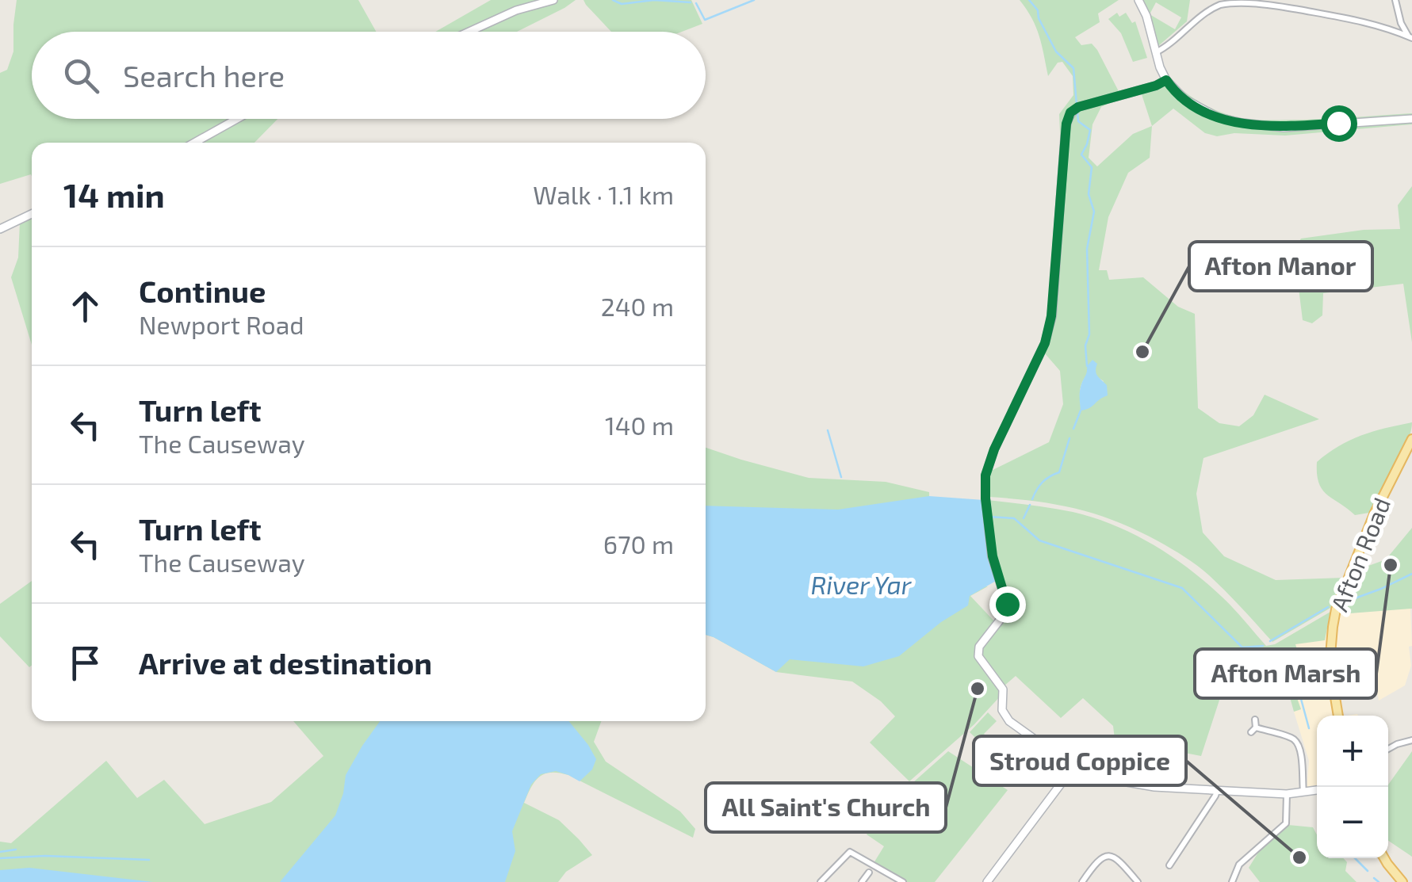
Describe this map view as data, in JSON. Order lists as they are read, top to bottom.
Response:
{
  "streets": {
    "main road": ["Afton Road"]
  },
  "water": ["River Yar"],
  "places": [
    "Afton Manor",
    "Afton Marsh",
    "All Saint's Church",
    "Stroud Coppice"
  ],
  "page": {
    "search": "Search here",
    "heading": ["14 min", "Walk · 1.1 km"],
    "list": [
      ["Continue", "Newport Road", "240 m"],
      ["Turn left", "The Causeway", "140 m"],
      ["Turn left", "The Causeway", "670 m"],
      "Arrive at destination"
    ],
    "map_buttons": ["+", "−"]
  }
}
